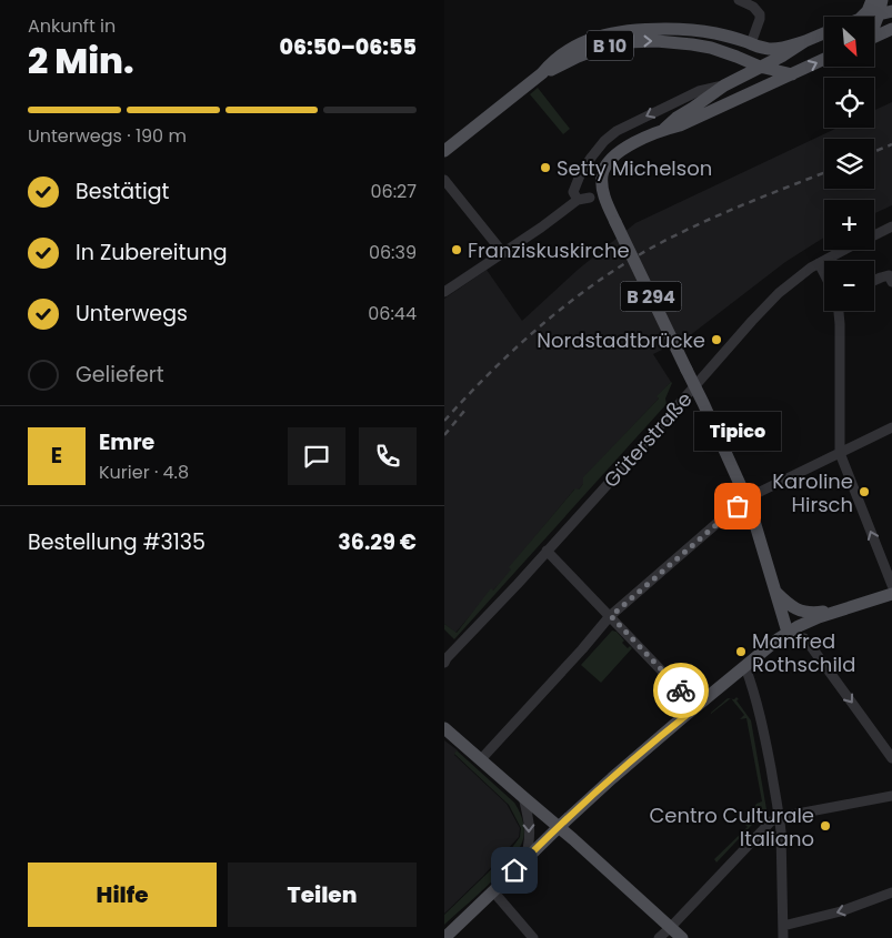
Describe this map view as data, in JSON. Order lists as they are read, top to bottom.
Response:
{
  "streets": {
    "main road": ["B 10", "B 294"],
    "street": ["Güterstraße"]
  },
  "crossings": [
    ["B 10", "B 294"],
    ["B 294", "Güterstraße"]
  ],
  "places": [
    "Setty Michelson",
    "Franziskuskirche",
    "Nordstadtbrücke",
    "Karoline Hirsch",
    "Tipico",
    "Manfred Rothschild",
    "Centro Culturale Italiano"
  ],
  "north": "bottom right",
  "page": {
    "heading": ["2 Min.", "Ankunft in", "06:50–06:55"],
    "panel": [
      "Emre",
      "Kurier · 4.8",
      "Bestellung #3135",
      "36.29 €"
    ],
    "map_buttons": ["+", "−"],
    "bar": "Unterwegs · 190 m",
    "list": [
      ["Bestätigt", "06:27"],
      ["In Zubereitung", "06:39"],
      ["Unterwegs", "06:44"],
      "Geliefert"
    ],
    "bubble": "Tipico",
    "round": "E",
    "buttons": ["Hilfe", "Teilen"]
  }
}
